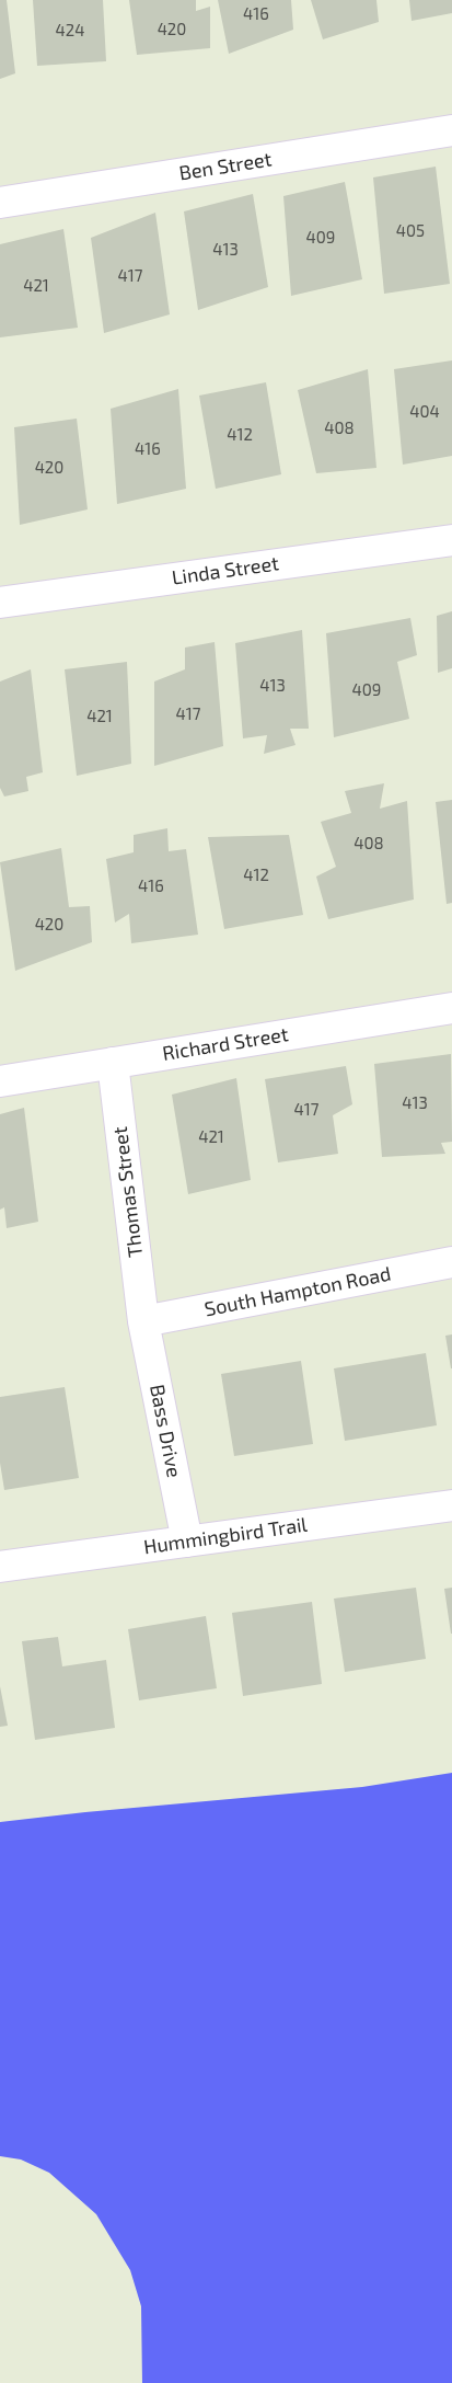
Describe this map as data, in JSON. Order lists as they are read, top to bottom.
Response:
{
  "streets": {
    "street": [
      "Ben Street",
      "Linda Street",
      "Richard Street",
      "Thomas Street",
      "South Hampton Road",
      "Bass Drive",
      "Hummingbird Trail"
    ]
  },
  "crossings": [
    ["Richard Street", "Thomas Street"],
    ["Thomas Street", "South Hampton Road"],
    ["Thomas Street", "Bass Drive"],
    ["South Hampton Road", "Bass Drive"],
    ["Bass Drive", "Hummingbird Trail"]
  ],
  "house_numbers": [
    "416",
    "420",
    "424",
    "405",
    "409",
    "413",
    "417",
    "421",
    "404",
    "408",
    "412",
    "416",
    "420",
    "413",
    "409",
    "417",
    "421",
    "408",
    "412",
    "416",
    "420",
    "413",
    "417",
    "421"
  ]
}
